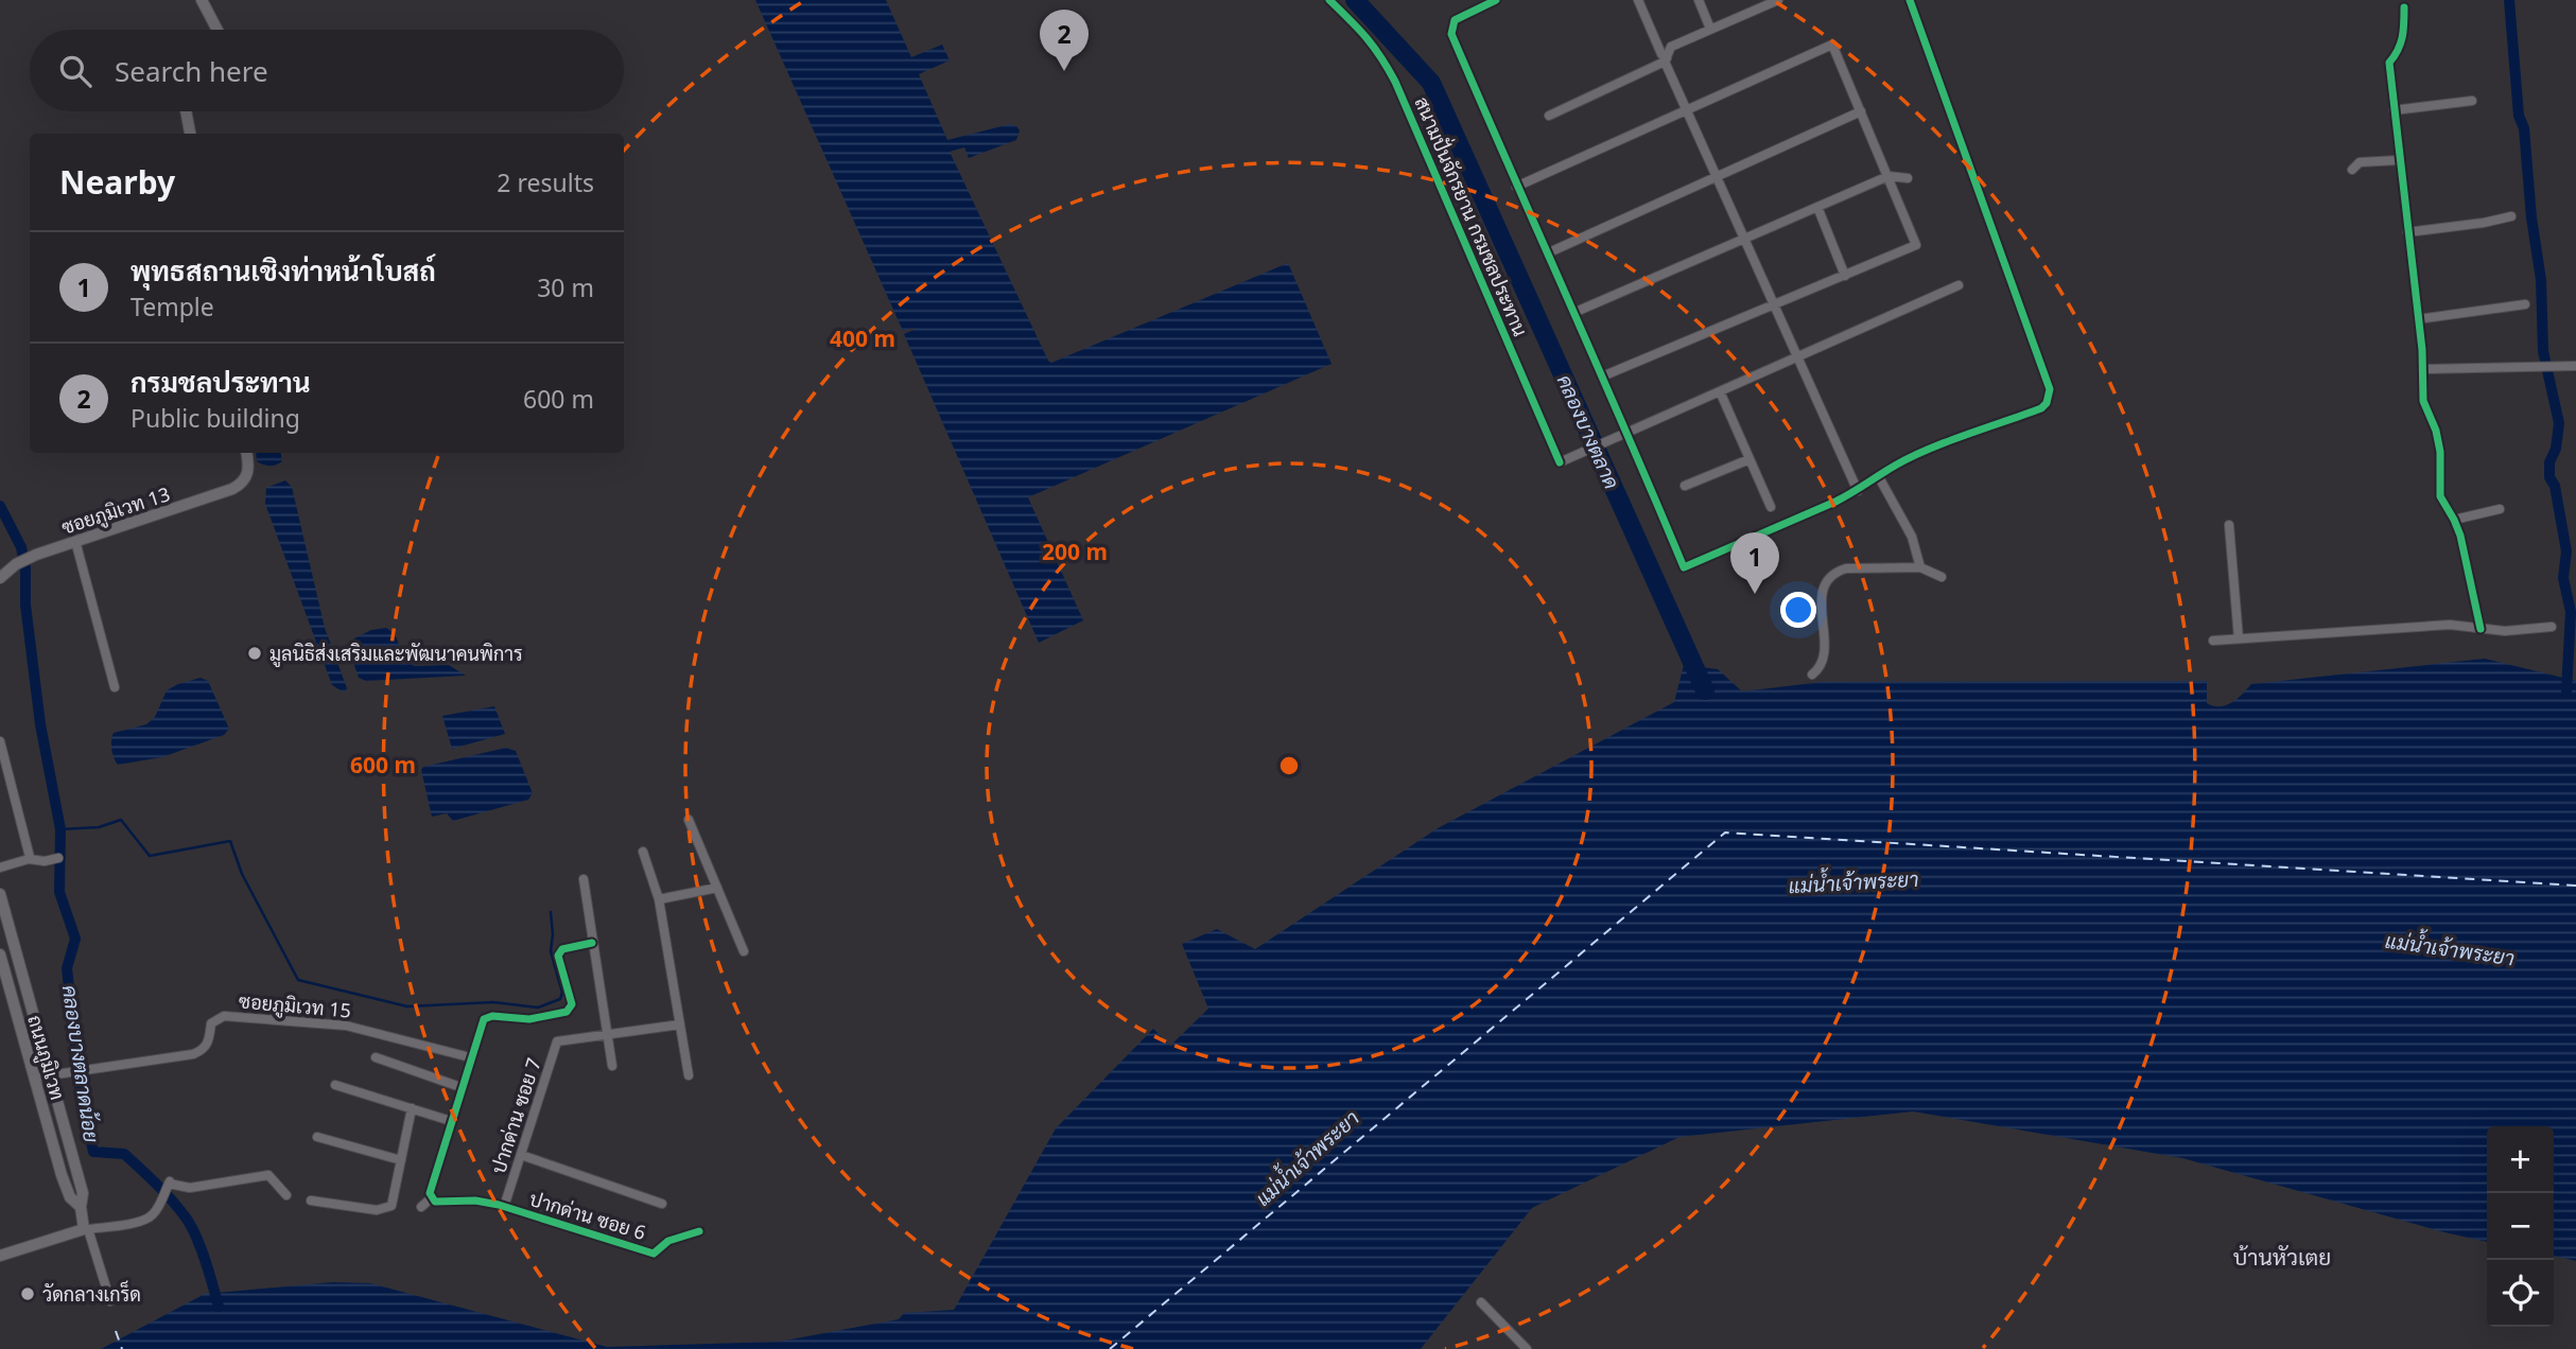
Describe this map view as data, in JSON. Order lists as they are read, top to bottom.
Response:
{
  "streets": {
    "street": [
      "ซอยภูมิเวท 13",
      "ซอยภูมิเวท 15",
      "ถนนภูมิเวท",
      "ปากด่าน ซอย 7",
      "ปากด่าน ซอย 6"
    ],
    "cycle path": ["สนามปั่นจักรยาน กรมชลประทาน"]
  },
  "crossings": [
    ["ซอยภูมิเวท 15", "ถนนภูมิเวท"],
    ["ปากด่าน ซอย 7", "ปากด่าน ซอย 6"]
  ],
  "districts": ["บ้านหัวเตย"],
  "water": ["คลองบางตลาด", "แม่น้ำเจ้าพระยา", "คลองบางตลาดน้อย"],
  "places": ["มูลนิธิส่งเสริมและพัฒนาคนพิการ", "วัดกลางเกร็ด"],
  "page": {
    "pins": ["2", "1"],
    "search": "Search here",
    "heading": ["Nearby", "2 results"],
    "list": [
      {
        "mark": "1",
        "name": "พุทธสถานเชิงท่าหน้าโบสถ์",
        "note": "Temple",
        "value": "30 m"
      },
      {
        "mark": "2",
        "name": "กรมชลประทาน",
        "note": "Public building",
        "value": "600 m"
      }
    ],
    "map_buttons": ["+", "−"]
  },
  "rings": ["400 m", "200 m", "600 m"]
}
